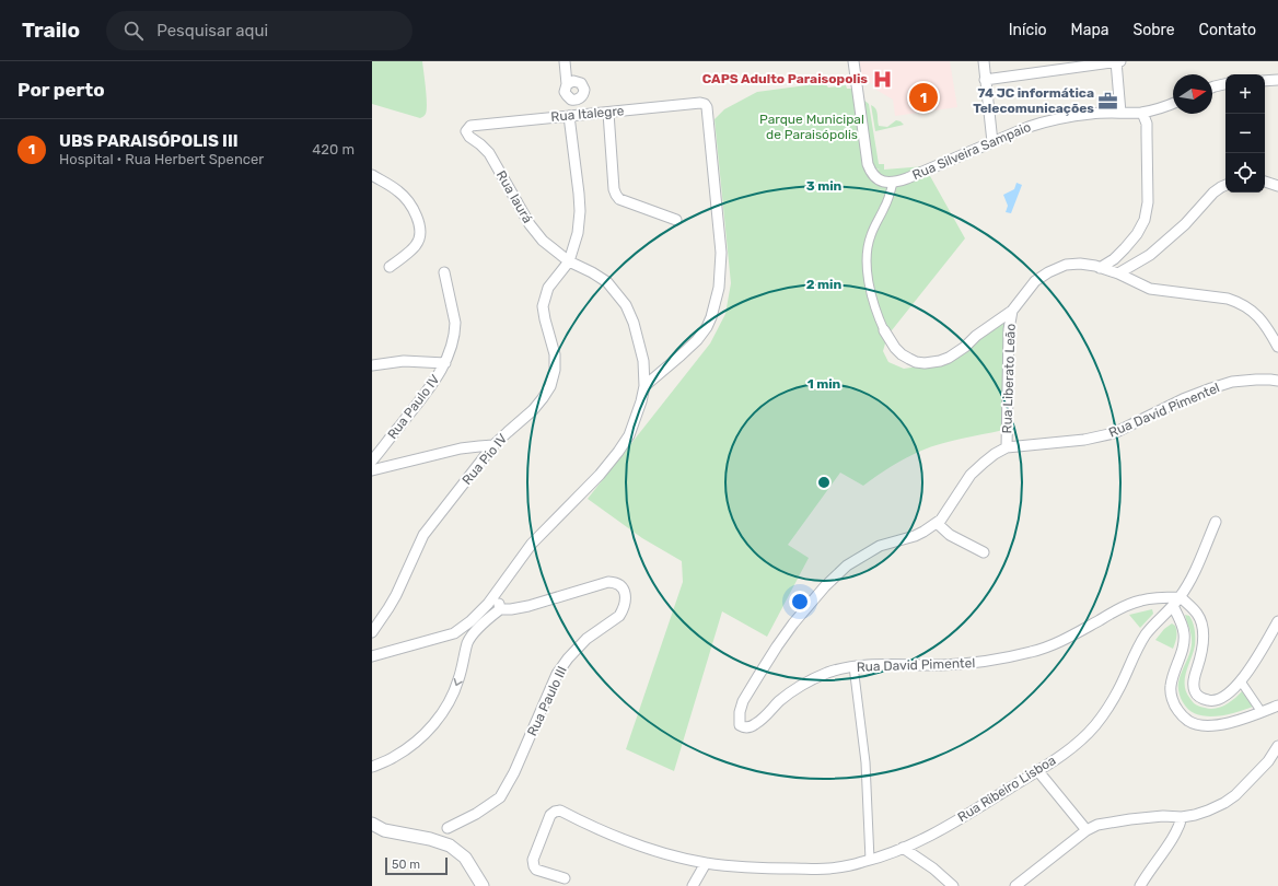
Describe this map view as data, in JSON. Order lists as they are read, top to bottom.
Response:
{
  "streets": {
    "street": [
      "Rua Italegre",
      "Rua Silveira Sampaio",
      "Rua Iaurá",
      "Rua Liberato Leão",
      "Rua Paulo IV",
      "Rua David Pimentel",
      "Rua Pio IV",
      "Rua Paulo III",
      "Rua Ribeiro Lisboa"
    ]
  },
  "crossings": [
    ["Rua Italegre", "Rua Iaurá"],
    ["Rua Italegre", "Rua Pio IV"],
    ["Rua Iaurá", "Rua Pio IV"],
    ["Rua Liberato Leão", "Rua David Pimentel"],
    ["Rua David Pimentel", "Rua Ribeiro Lisboa"]
  ],
  "parks": ["Parque Municipal de Paraisópolis"],
  "places": {
    "hospital": ["CAPS Adulto Paraisopolis"],
    "office": ["74 JC informática Telecomunicações"]
  },
  "scale_bar": "50 m",
  "north": "right",
  "page": {
    "header": "Trailo",
    "search": "Pesquisar aqui",
    "nav": [
      "Início",
      "Mapa",
      "Sobre",
      "Contato"
    ],
    "heading": "Por perto",
    "map_buttons": ["+", "−"],
    "pins": "1",
    "list": [
      {
        "mark": "1",
        "name": "UBS PARAISÓPOLIS III",
        "note": "Hospital · Rua Herbert Spencer",
        "value": "420 m"
      }
    ],
    "scale": "50 m"
  },
  "rings": ["3 min", "2 min", "1 min"]
}
